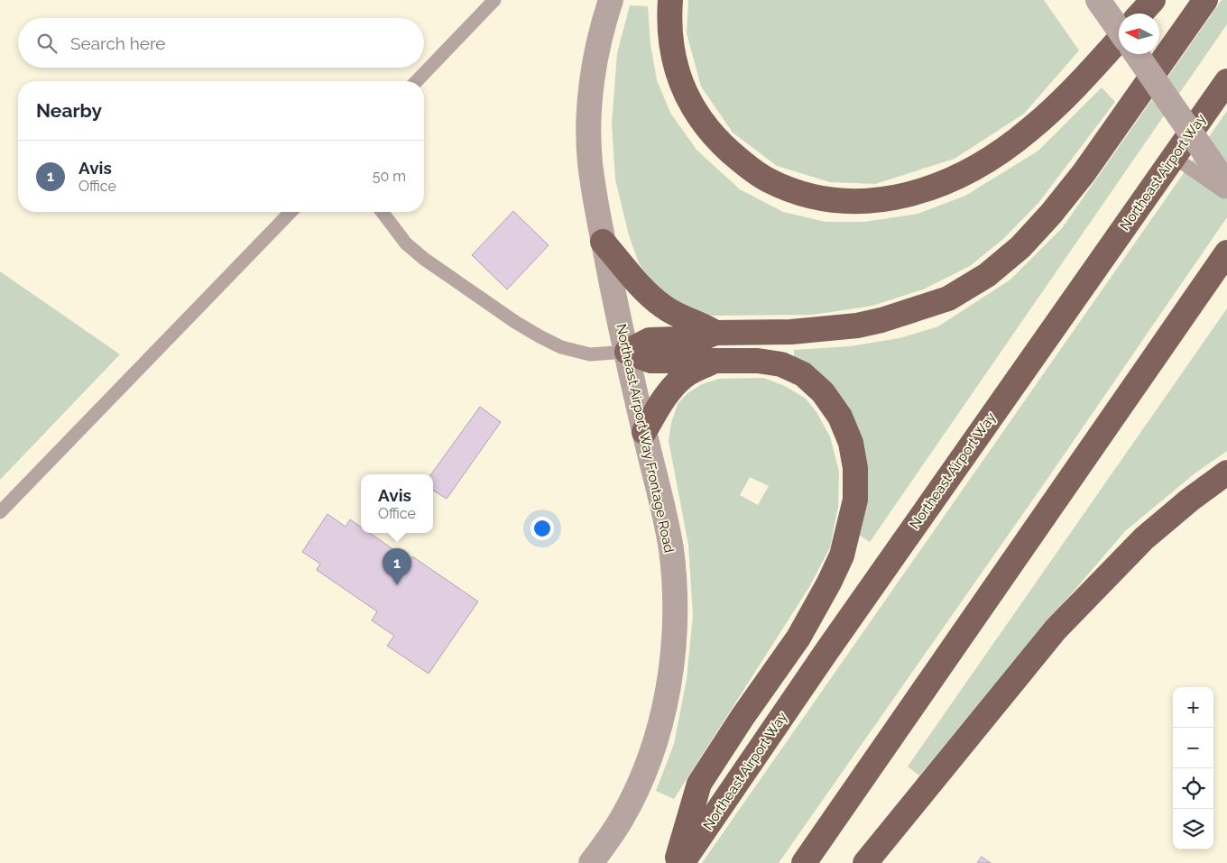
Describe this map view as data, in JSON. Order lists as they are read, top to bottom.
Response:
{
  "streets": {
    "main road": ["Northeast Airport Way"],
    "street": ["Northeast Airport Way Frontage Road"]
  },
  "north": "left",
  "page": {
    "search": "Search here",
    "heading": "Nearby",
    "list": [
      {
        "mark": "1",
        "name": "Avis",
        "note": "Office",
        "value": "50 m"
      }
    ],
    "popup": ["Avis", "Office"],
    "pins": "1",
    "map_buttons": ["+", "−"]
  }
}
